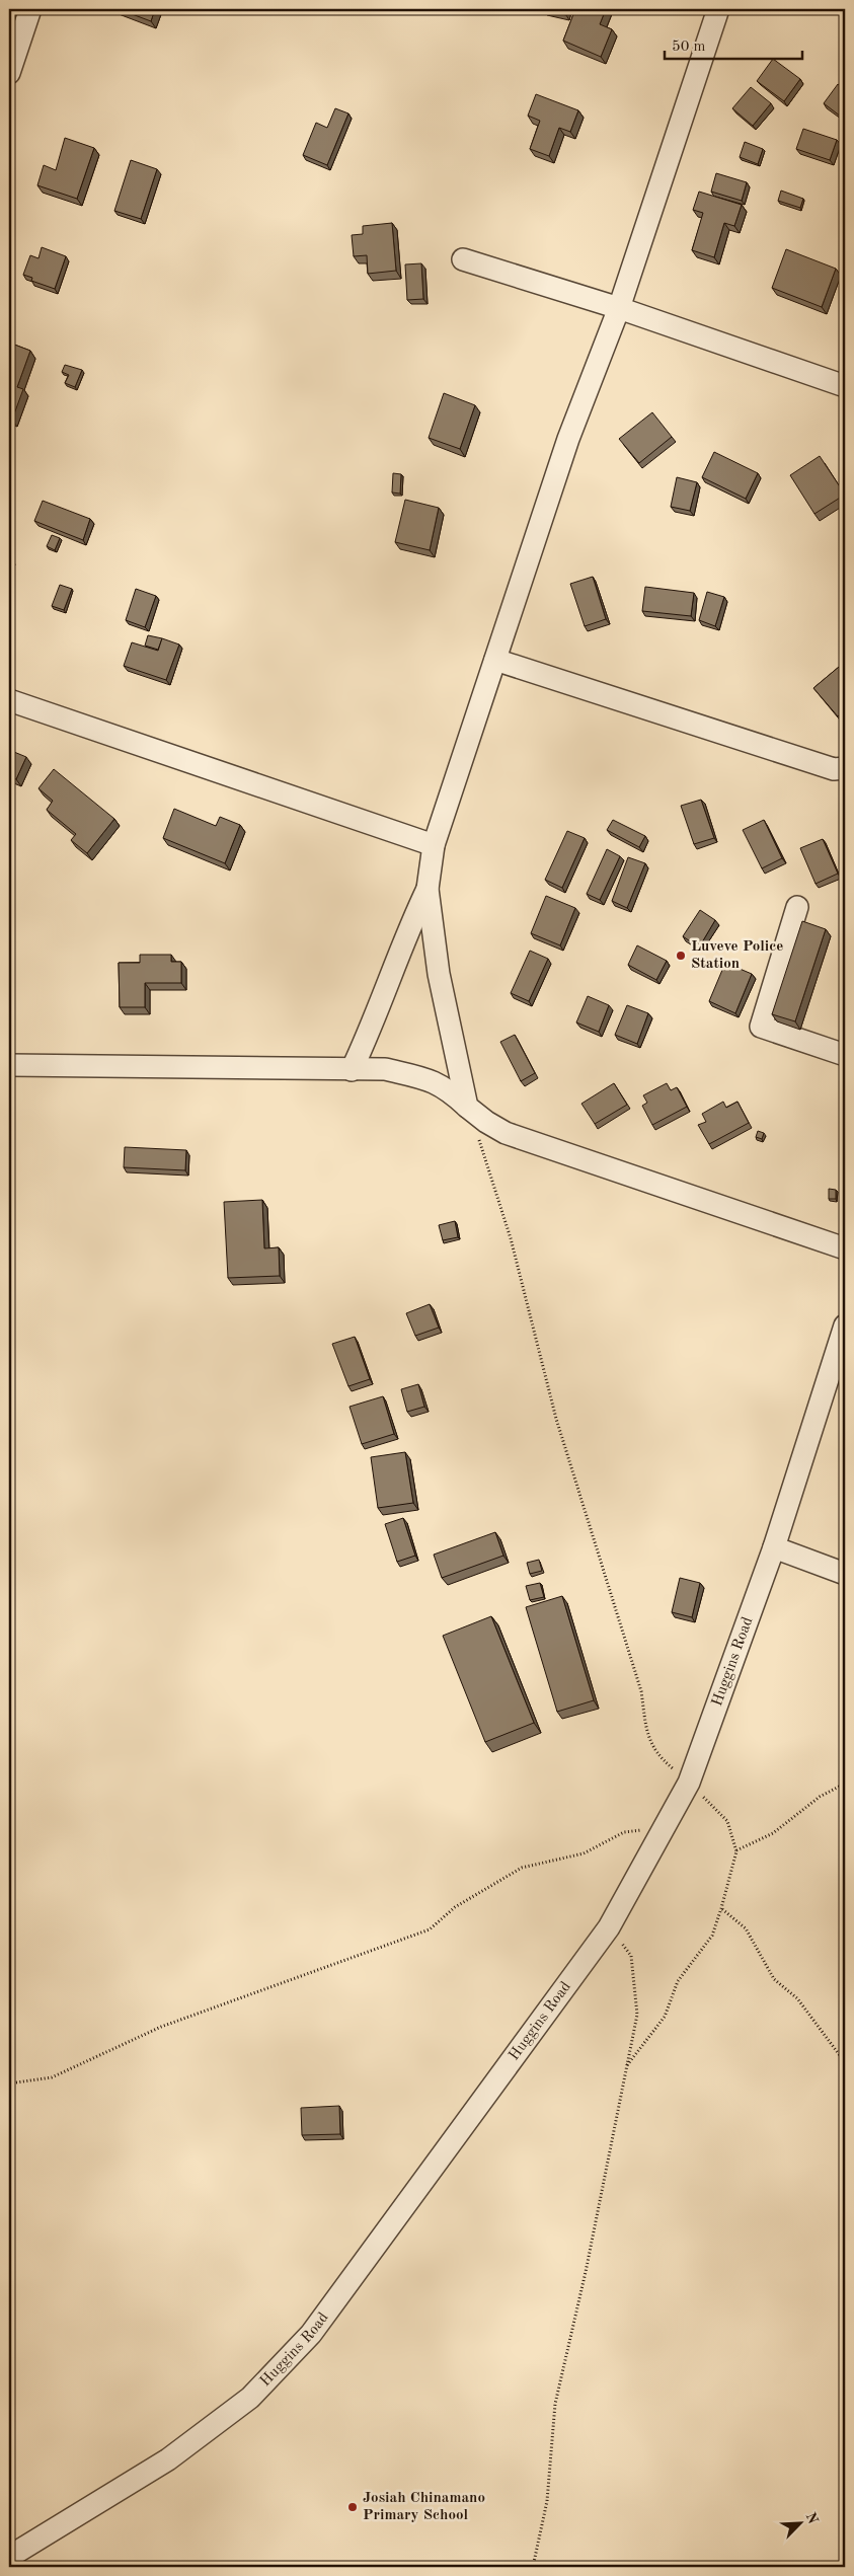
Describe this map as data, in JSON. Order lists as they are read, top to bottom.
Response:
{
  "streets": {
    "street": ["Huggins Road"]
  },
  "places": ["Luveve Police Station", "Josiah Chinamano Primary School"],
  "scale_bar": "50 m",
  "north": "top right"
}
